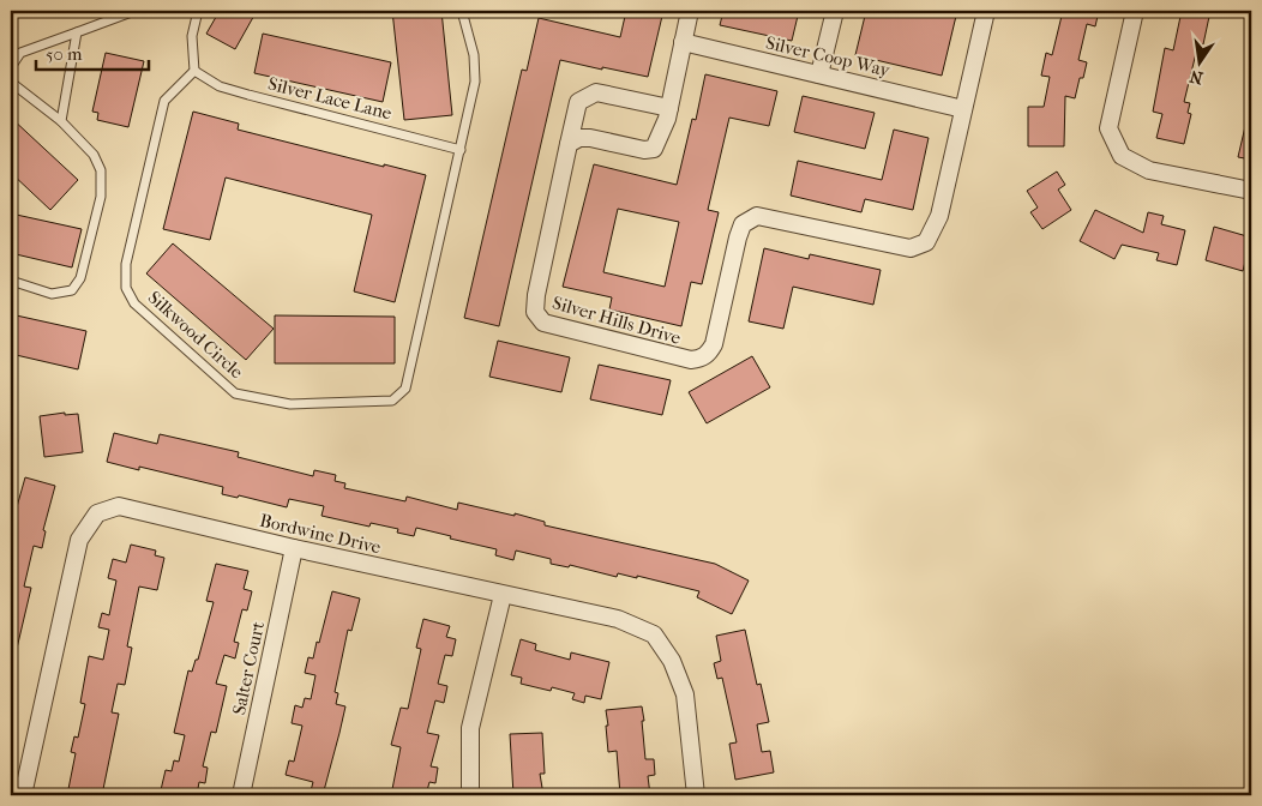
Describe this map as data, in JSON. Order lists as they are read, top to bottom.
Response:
{
  "streets": {
    "street": [
      "Silver Coop Way",
      "Silver Hills Drive",
      "Bordwine Drive",
      "Salter Court"
    ],
    "lane": ["Silver Lace Lane", "Silkwood Circle"]
  },
  "crossings": [
    ["Silver Coop Way", "Silver Hills Drive"],
    ["Silver Lace Lane", "Silkwood Circle"],
    ["Bordwine Drive", "Salter Court"]
  ],
  "scale_bar": "50 m",
  "north": "bottom"
}
